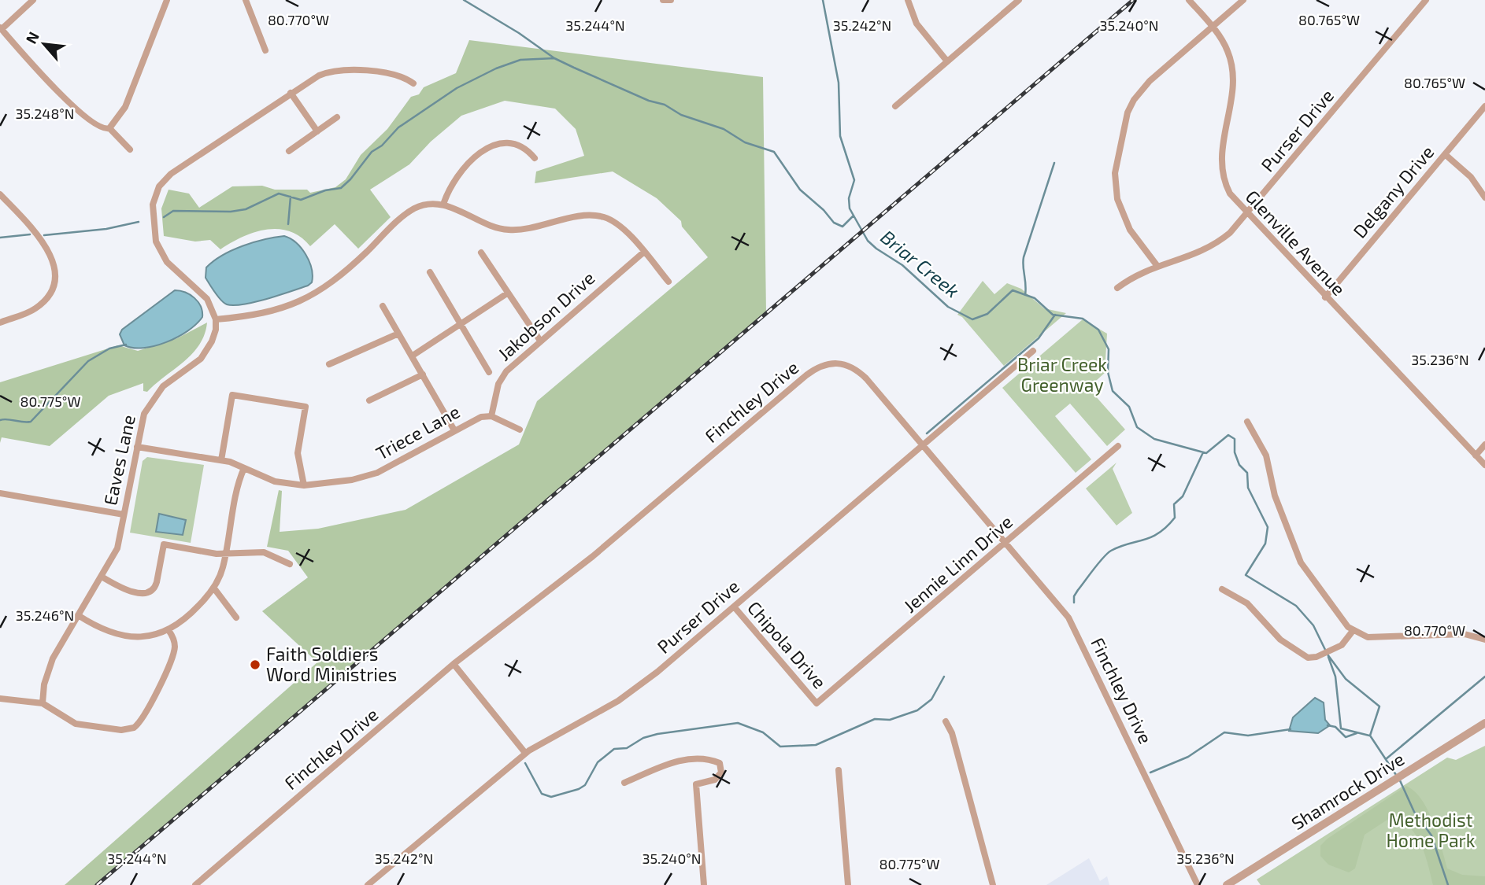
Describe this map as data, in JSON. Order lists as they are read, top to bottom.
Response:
{
  "streets": {
    "street": [
      "Purser Drive",
      "Delgany Drive",
      "Glenville Avenue",
      "Jakobson Drive",
      "Finchley Drive",
      "Triece Lane",
      "Eaves Lane",
      "Jennie Linn Drive",
      "Chipola Drive",
      "Shamrock Drive"
    ]
  },
  "crossings": [
    ["Purser Drive", "Glenville Avenue"],
    ["Purser Drive", "Finchley Drive"],
    ["Purser Drive", "Chipola Drive"],
    ["Delgany Drive", "Glenville Avenue"],
    ["Jakobson Drive", "Triece Lane"],
    ["Finchley Drive", "Jennie Linn Drive"],
    ["Triece Lane", "Eaves Lane"],
    ["Jennie Linn Drive", "Chipola Drive"]
  ],
  "water": ["Briar Creek"],
  "parks": ["Briar Creek Greenway", "Methodist Home Park"],
  "places": ["Faith Soldiers Word Ministries"],
  "north": "top left",
  "coordinates": [
    "80.765°W",
    "80.770°W",
    "35.244°N",
    "35.242°N",
    "35.240°N",
    "35.248°N",
    "35.236°N",
    "80.775°W",
    "35.246°N"
  ]
}
